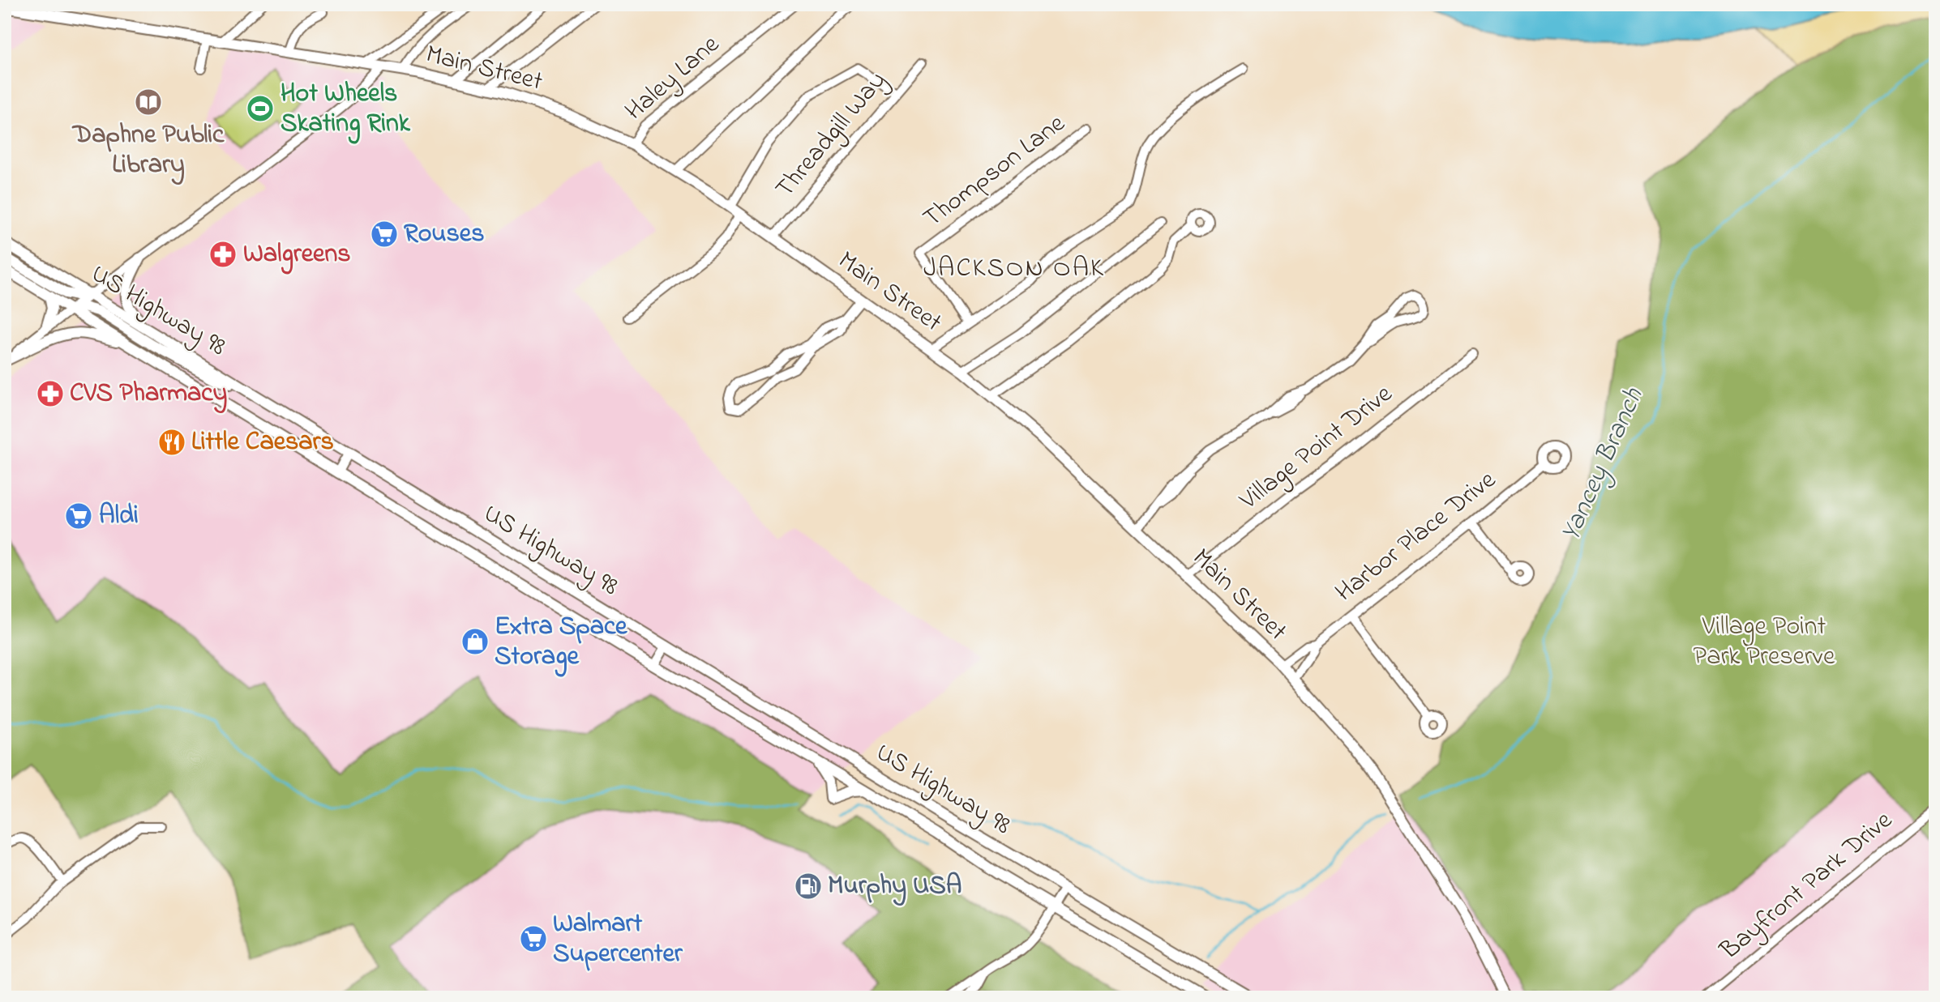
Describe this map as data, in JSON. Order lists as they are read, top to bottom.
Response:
{
  "streets": {
    "main road": ["Main Street", "US Highway 98"],
    "street": [
      "Haley Lane",
      "Threadgill Way",
      "Thompson Lane",
      "Village Point Drive",
      "Harbor Place Drive",
      "Bayfront Park Drive"
    ]
  },
  "crossings": [
    ["Main Street", "Haley Lane"],
    ["Main Street", "Threadgill Way"],
    ["Main Street", "Village Point Drive"],
    ["Main Street", "Harbor Place Drive"]
  ],
  "districts": ["JACKSON OAK"],
  "water": ["Yancey Branch"],
  "parks": ["Village Point Park Preserve"],
  "places": {
    "library": ["Daphne Public Library"],
    "sports": ["Hot Wheels Skating Rink"],
    "supermarket": ["Rouses", "Aldi", "Walmart Supercenter"],
    "pharmacy": ["Walgreens", "CVS Pharmacy"],
    "restaurant": ["Little Caesars"],
    "shop": ["Extra Space Storage"],
    "fuel station": ["Murphy USA"]
  }
}
